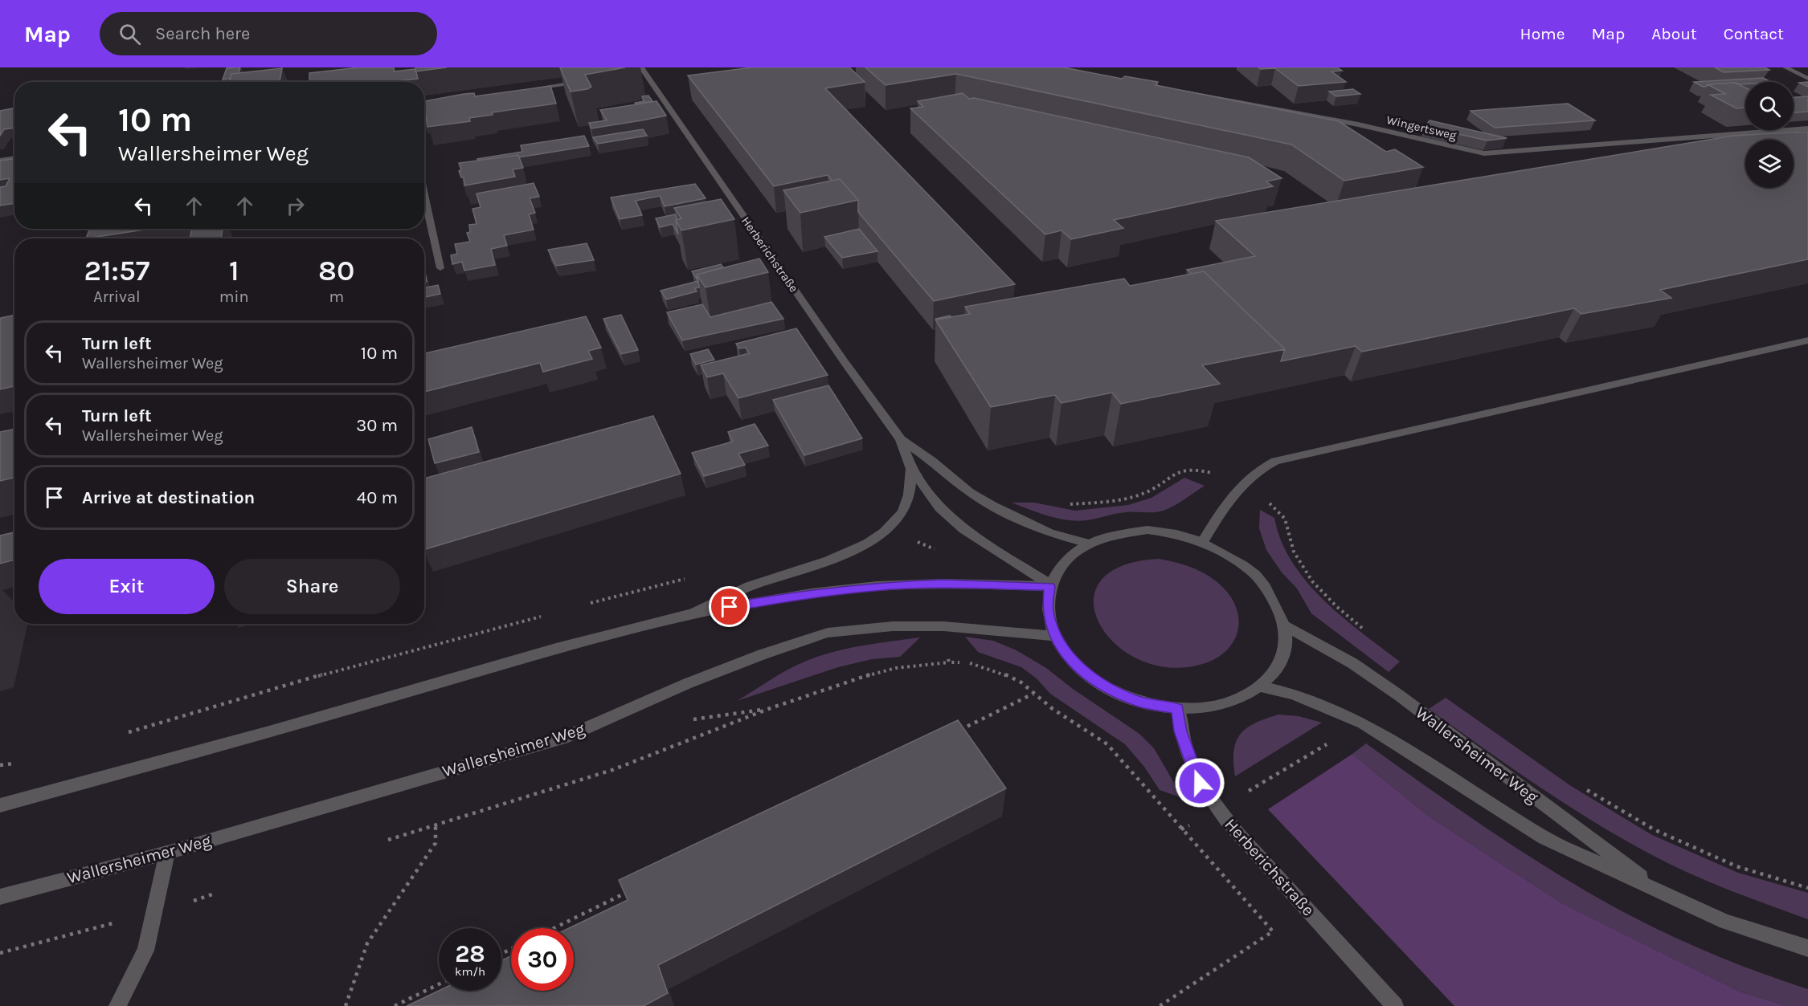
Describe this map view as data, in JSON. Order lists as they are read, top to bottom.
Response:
{
  "streets": {
    "street": ["Wingertsweg", "Herberichstraße", "Wallersheimer Weg"]
  },
  "page": {
    "header": "Map",
    "search": "Search here",
    "nav": [
      "Home",
      "Map",
      "About",
      "Contact"
    ],
    "turn": ["10 m", "Wallersheimer Weg"],
    "eta": [
      "21:57",
      "Arrival",
      "1",
      "min",
      "80",
      "m"
    ],
    "list": [
      {
        "name": "Turn left",
        "note": "Wallersheimer Weg",
        "value": "10 m"
      },
      {
        "name": "Turn left",
        "note": "Wallersheimer Weg",
        "value": "30 m"
      },
      {
        "name": "Arrive at destination",
        "value": "40 m"
      }
    ],
    "buttons": ["Exit", "Share"],
    "speed": "28 km/h",
    "limit": "30"
  }
}
